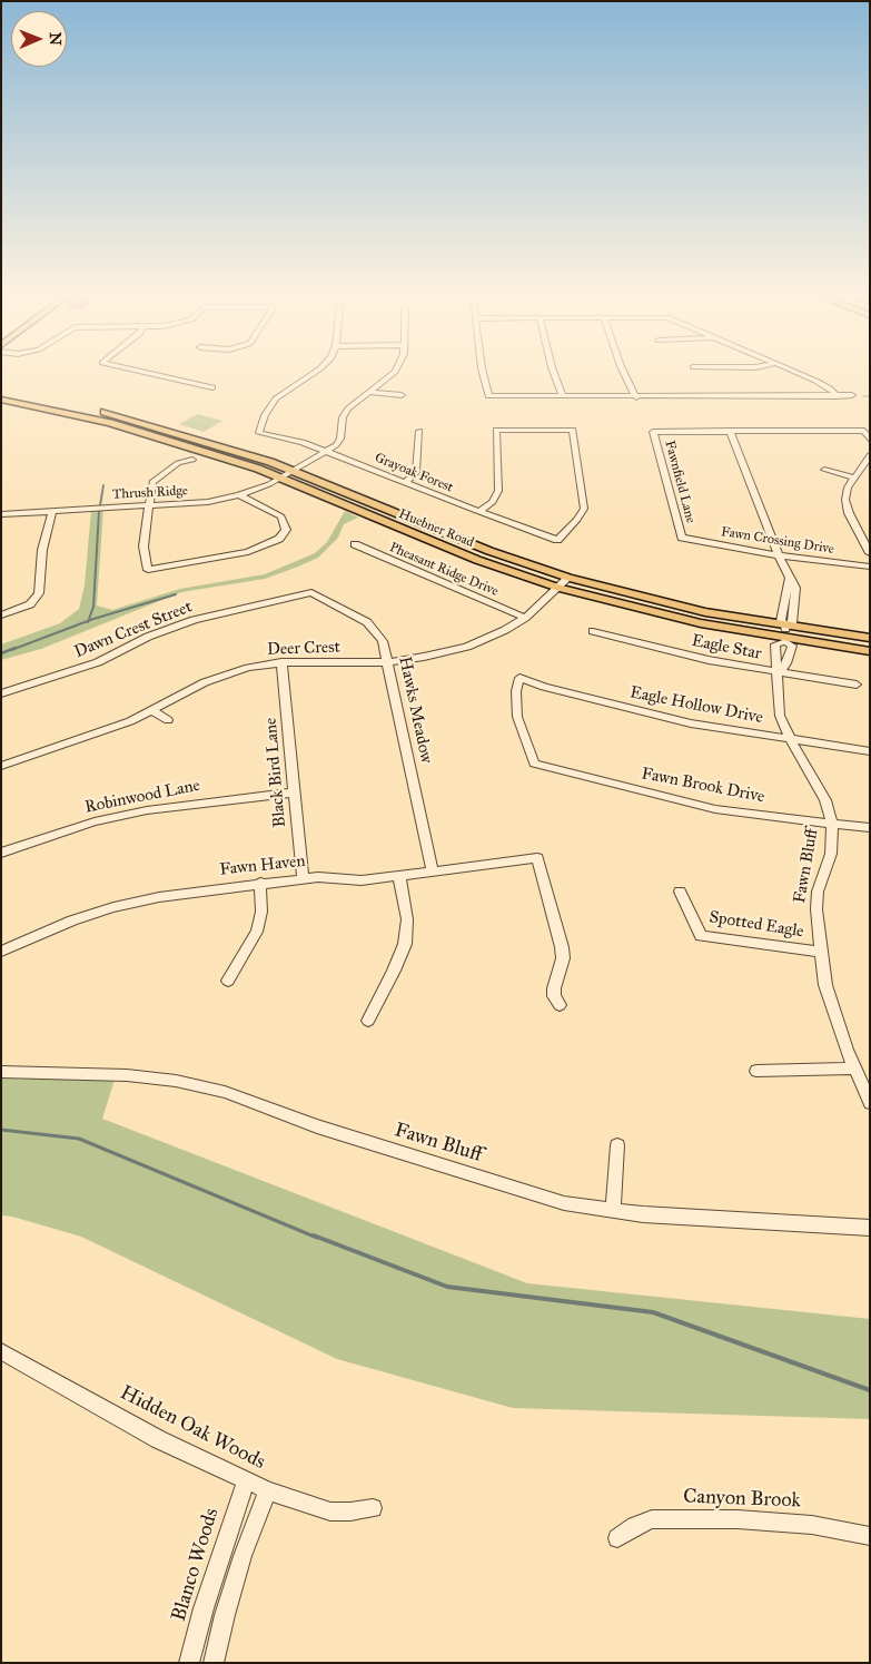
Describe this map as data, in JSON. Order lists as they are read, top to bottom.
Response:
{
  "streets": {
    "main road": ["Huebner Road"],
    "street": [
      "Grayoak Forest",
      "Fawnfield Lane",
      "Thrush Ridge",
      "Fawn Crossing Drive",
      "Pheasant Ridge Drive",
      "Dawn Crest Street",
      "Eagle Star",
      "Deer Crest",
      "Eagle Hollow Drive",
      "Hawks Meadow",
      "Black Bird Lane",
      "Fawn Brook Drive",
      "Robinwood Lane",
      "Fawn Haven",
      "Fawn Bluff",
      "Spotted Eagle",
      "Hidden Oak Woods",
      "Canyon Brook",
      "Blanco Woods"
    ]
  },
  "crossings": [
    ["Grayoak Forest", "Thrush Ridge"],
    ["Fawnfield Lane", "Fawn Crossing Drive"],
    ["Thrush Ridge", "Huebner Road"],
    ["Huebner Road", "Deer Crest"],
    ["Huebner Road", "Fawn Bluff"],
    ["Pheasant Ridge Drive", "Deer Crest"],
    ["Dawn Crest Street", "Hawks Meadow"],
    ["Eagle Star", "Fawn Bluff"],
    ["Deer Crest", "Hawks Meadow"],
    ["Deer Crest", "Black Bird Lane"],
    ["Eagle Hollow Drive", "Fawn Brook Drive"],
    ["Eagle Hollow Drive", "Fawn Bluff"],
    ["Hawks Meadow", "Fawn Haven"],
    ["Black Bird Lane", "Robinwood Lane"],
    ["Black Bird Lane", "Fawn Haven"],
    ["Fawn Brook Drive", "Fawn Bluff"],
    ["Fawn Bluff", "Spotted Eagle"],
    ["Hidden Oak Woods", "Blanco Woods"]
  ],
  "north": "right"
}
